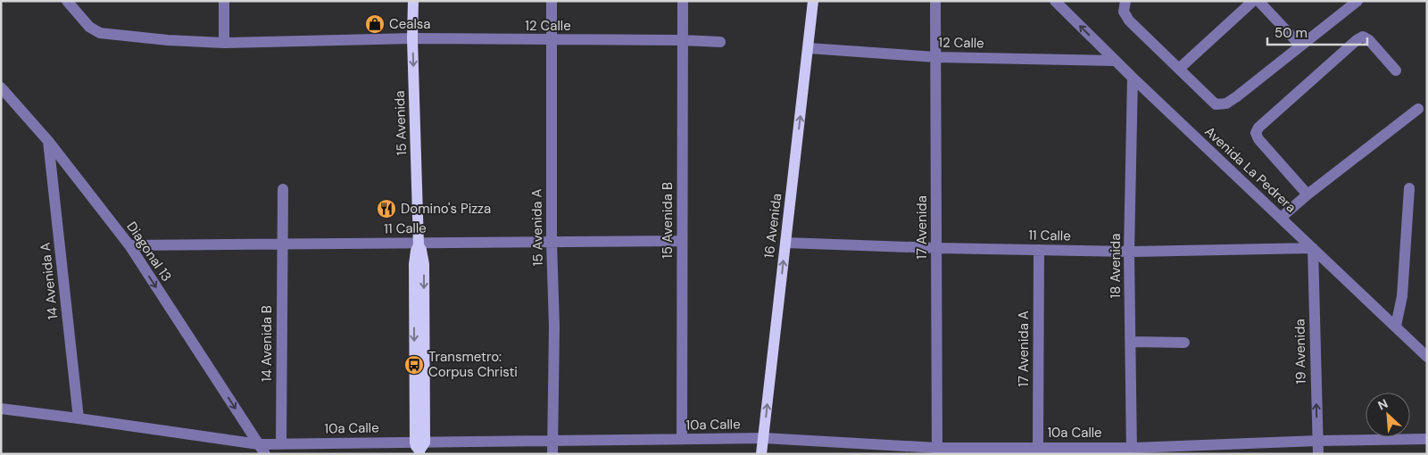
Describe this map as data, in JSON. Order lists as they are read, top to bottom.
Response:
{
  "streets": {
    "main road": ["15 Avenida", "16 Avenida"],
    "street": [
      "12 Calle",
      "Avenida La Pedrera",
      "15 Avenida B",
      "15 Avenida A",
      "17 Avenida",
      "11 Calle",
      "Diagonal 13",
      "18 Avenida",
      "14 Avenida A",
      "14 Avenida B",
      "17 Avenida A",
      "19 Avenida",
      "10a Calle"
    ]
  },
  "crossings": [
    ["12 Calle", "15 Avenida"],
    ["12 Calle", "Avenida La Pedrera"],
    ["12 Calle", "15 Avenida B"],
    ["12 Calle", "16 Avenida"],
    ["12 Calle", "15 Avenida A"],
    ["12 Calle", "17 Avenida"],
    ["15 Avenida", "11 Calle"],
    ["15 Avenida", "10a Calle"],
    ["Avenida La Pedrera", "11 Calle"],
    ["Avenida La Pedrera", "18 Avenida"],
    ["Avenida La Pedrera", "19 Avenida"],
    ["15 Avenida B", "11 Calle"],
    ["15 Avenida B", "10a Calle"],
    ["16 Avenida", "11 Calle"],
    ["16 Avenida", "10a Calle"],
    ["15 Avenida A", "11 Calle"],
    ["15 Avenida A", "10a Calle"],
    ["17 Avenida", "11 Calle"],
    ["17 Avenida", "10a Calle"],
    ["11 Calle", "Diagonal 13"],
    ["11 Calle", "18 Avenida"],
    ["11 Calle", "14 Avenida B"],
    ["11 Calle", "17 Avenida A"],
    ["11 Calle", "19 Avenida"],
    ["Diagonal 13", "14 Avenida A"],
    ["Diagonal 13", "10a Calle"],
    ["18 Avenida", "10a Calle"],
    ["14 Avenida A", "10a Calle"],
    ["14 Avenida B", "10a Calle"],
    ["17 Avenida A", "10a Calle"],
    ["19 Avenida", "10a Calle"]
  ],
  "one_way": ["15 Avenida", "16 Avenida", "Diagonal 13"],
  "places": {
    "shop": ["Cealsa"],
    "restaurant": ["Domino's Pizza"],
    "bus stop": ["Transmetro: Corpus Christi"]
  },
  "scale_bar": "50 m",
  "north": "top left"
}
